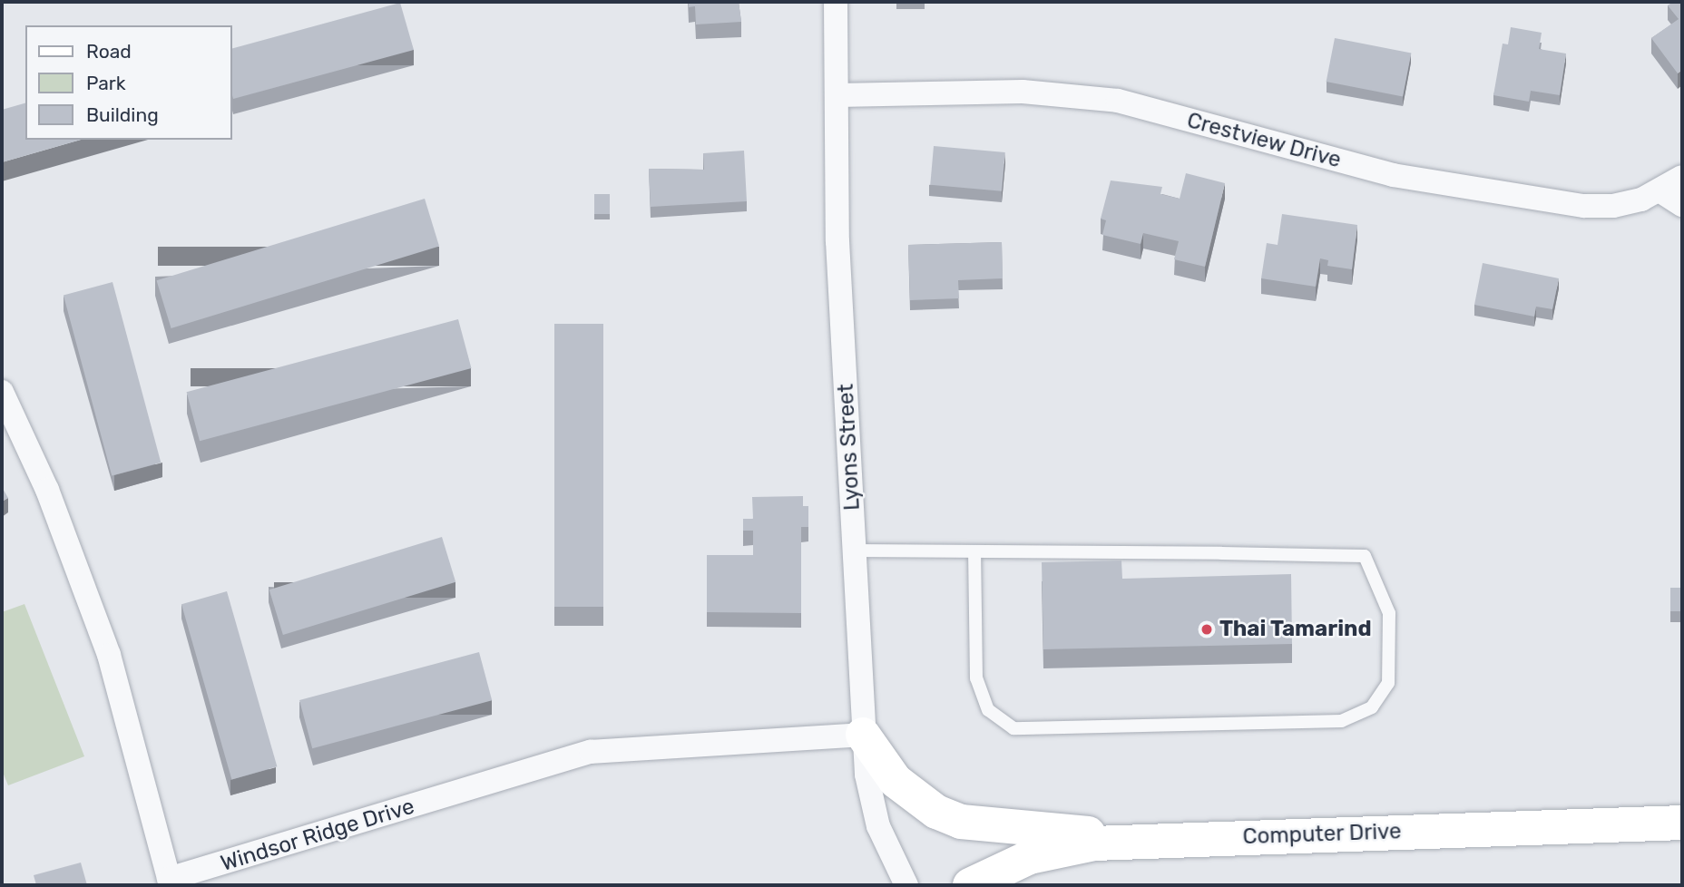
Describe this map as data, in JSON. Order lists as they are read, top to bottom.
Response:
{
  "streets": {
    "street": [
      "Crestview Drive",
      "Lyons Street",
      "Computer Drive",
      "Windsor Ridge Drive"
    ]
  },
  "crossings": [
    ["Crestview Drive", "Lyons Street"],
    ["Lyons Street", "Windsor Ridge Drive"]
  ],
  "places": ["Thai Tamarind"],
  "legend": ["Road", "Park", "Building"]
}
